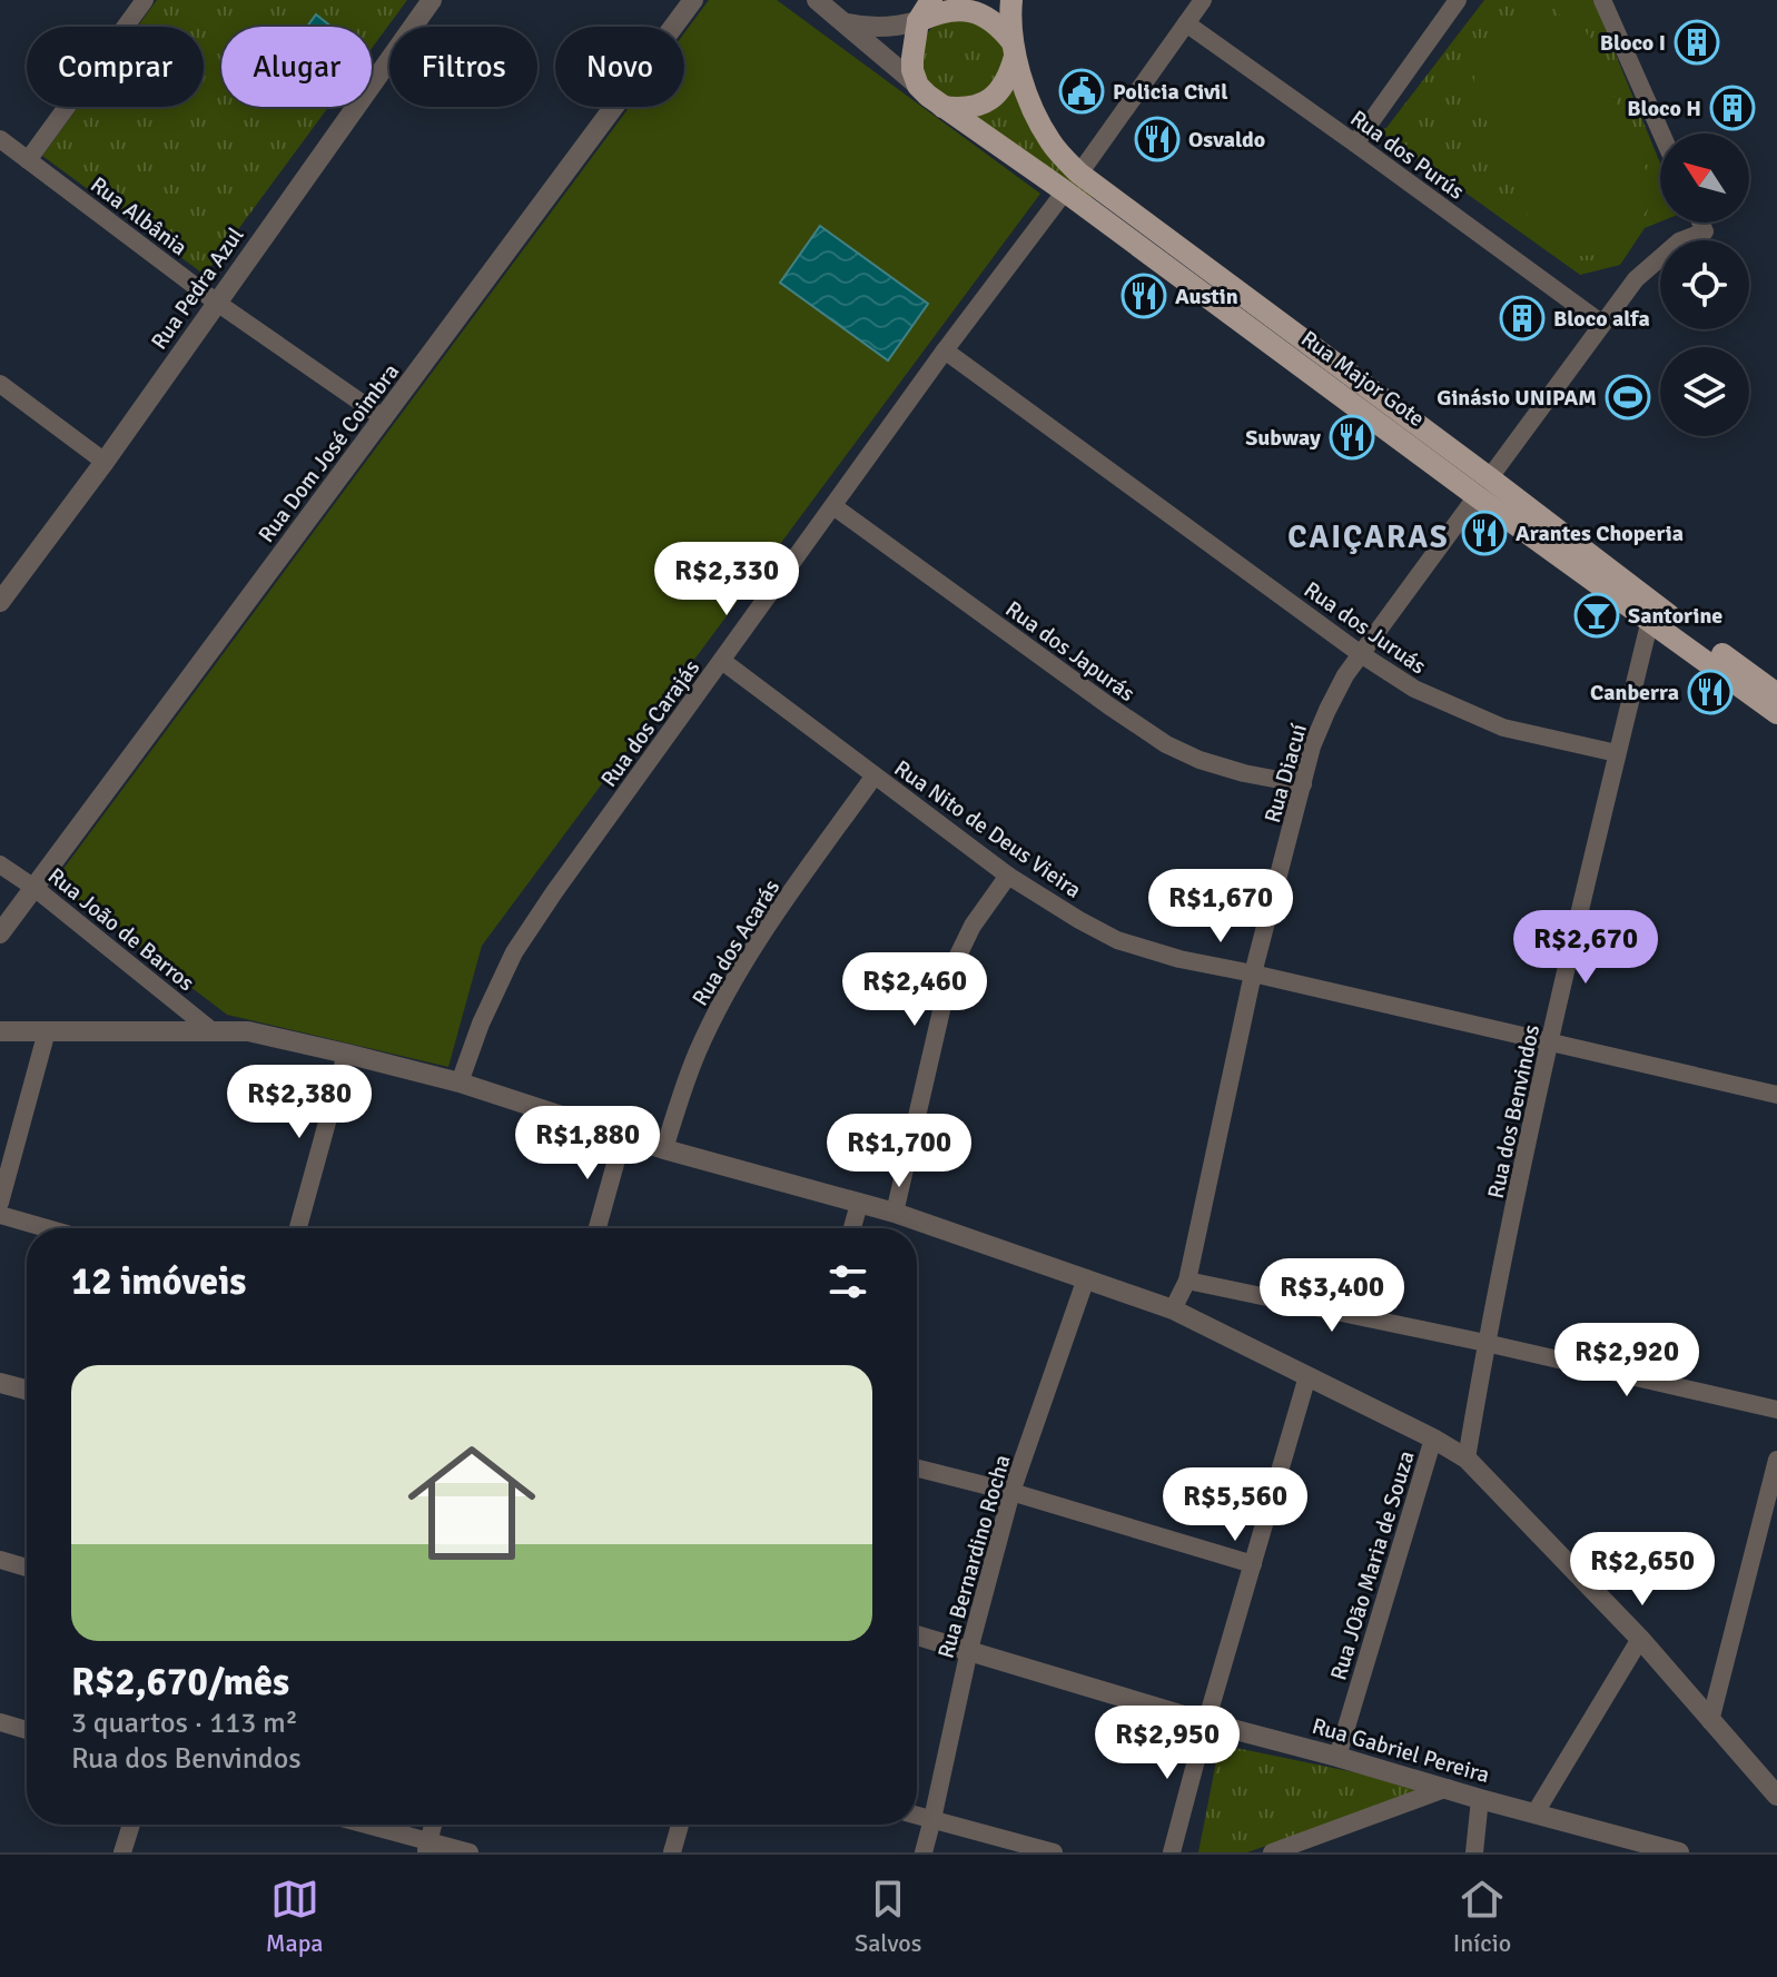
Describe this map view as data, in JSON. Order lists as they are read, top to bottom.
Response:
{
  "streets": {
    "main road": ["Rua Major Gote"],
    "street": [
      "Rua dos Purús",
      "Rua Albânia",
      "Rua Pedra Azul",
      "Rua Dom José Coimbra",
      "Rua dos Juruás",
      "Rua dos Japurás",
      "Rua dos Carajás",
      "Rua Diacuí",
      "Rua Nito de Deus Vieira",
      "Rua João de Barros",
      "Rua dos Acarás",
      "Rua dos Benvindos",
      "Rua Bernardino Rocha",
      "Rua JOão Maria de Souza",
      "Rua Gabriel Pereira"
    ]
  },
  "crossings": [
    ["Rua dos Purús", "Rua dos Carajás"],
    ["Rua dos Purús", "Rua Diacuí"],
    ["Rua Albânia", "Rua Pedra Azul"],
    ["Rua Albânia", "Rua Dom José Coimbra"],
    ["Rua Major Gote", "Rua dos Carajás"],
    ["Rua Major Gote", "Rua Diacuí"],
    ["Rua Major Gote", "Rua dos Benvindos"],
    ["Rua Dom José Coimbra", "Rua João de Barros"],
    ["Rua dos Juruás", "Rua dos Carajás"],
    ["Rua dos Juruás", "Rua Diacuí"],
    ["Rua dos Juruás", "Rua dos Benvindos"],
    ["Rua dos Japurás", "Rua dos Carajás"],
    ["Rua dos Japurás", "Rua Diacuí"],
    ["Rua dos Carajás", "Rua Nito de Deus Vieira"],
    ["Rua Diacuí", "Rua Nito de Deus Vieira"],
    ["Rua Nito de Deus Vieira", "Rua dos Acarás"],
    ["Rua Nito de Deus Vieira", "Rua dos Benvindos"],
    ["Rua Bernardino Rocha", "Rua Gabriel Pereira"],
    ["Rua JOão Maria de Souza", "Rua Gabriel Pereira"]
  ],
  "districts": ["CAIÇARAS"],
  "places": {
    "building": ["Bloco I", "Bloco H", "Bloco alfa"],
    "public building": ["Policia Civil"],
    "restaurant": [
      "Osvaldo",
      "Austin",
      "Subway",
      "Arantes Choperia",
      "Canberra"
    ],
    "sports": ["Ginásio UNIPAM"],
    "bar": ["Santorine"]
  },
  "north": "top left",
  "page": {
    "chip": [
      "Comprar",
      "Alugar",
      "Filtros",
      "Novo"
    ],
    "price": [
      "R$2,330",
      "R$1,670",
      "R$2,670",
      "R$2,460",
      "R$2,380",
      "R$1,880",
      "R$1,700",
      "R$3,400",
      "R$2,920",
      "R$5,560",
      "R$2,650",
      "R$2,950"
    ],
    "heading": "12 imóveis",
    "list": [
      {
        "name": "R$2,670/mês",
        "note": "3 quartos · 113 m² · Rua dos Benvindos"
      }
    ],
    "tabs": ["Mapa", "Salvos", "Início"]
  }
}
